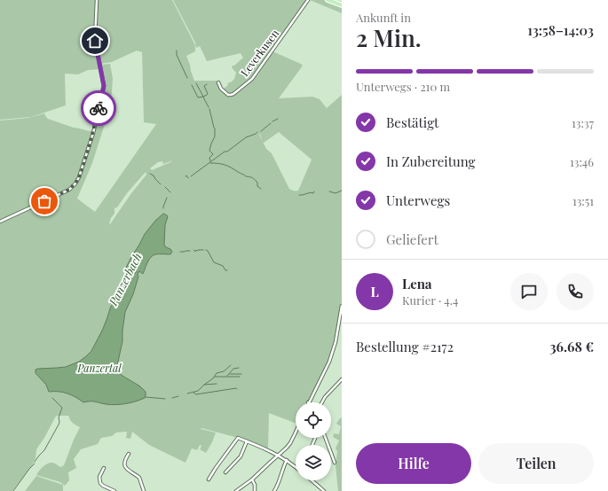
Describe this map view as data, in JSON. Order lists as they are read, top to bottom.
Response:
{
  "streets": {
    "street": ["Leverkusen"]
  },
  "water": ["Panzerbach"],
  "parks": ["Panzertal"],
  "page": {
    "heading": ["2 Min.", "Ankunft in", "13:58–14:03"],
    "panel": [
      "Lena",
      "Kurier · 4.4",
      "Bestellung #2172",
      "36.68 €"
    ],
    "bar": "Unterwegs · 210 m",
    "list": [
      ["Bestätigt", "13:37"],
      ["In Zubereitung", "13:46"],
      ["Unterwegs", "13:51"],
      "Geliefert"
    ],
    "round": "L",
    "buttons": ["Hilfe", "Teilen"]
  }
}
